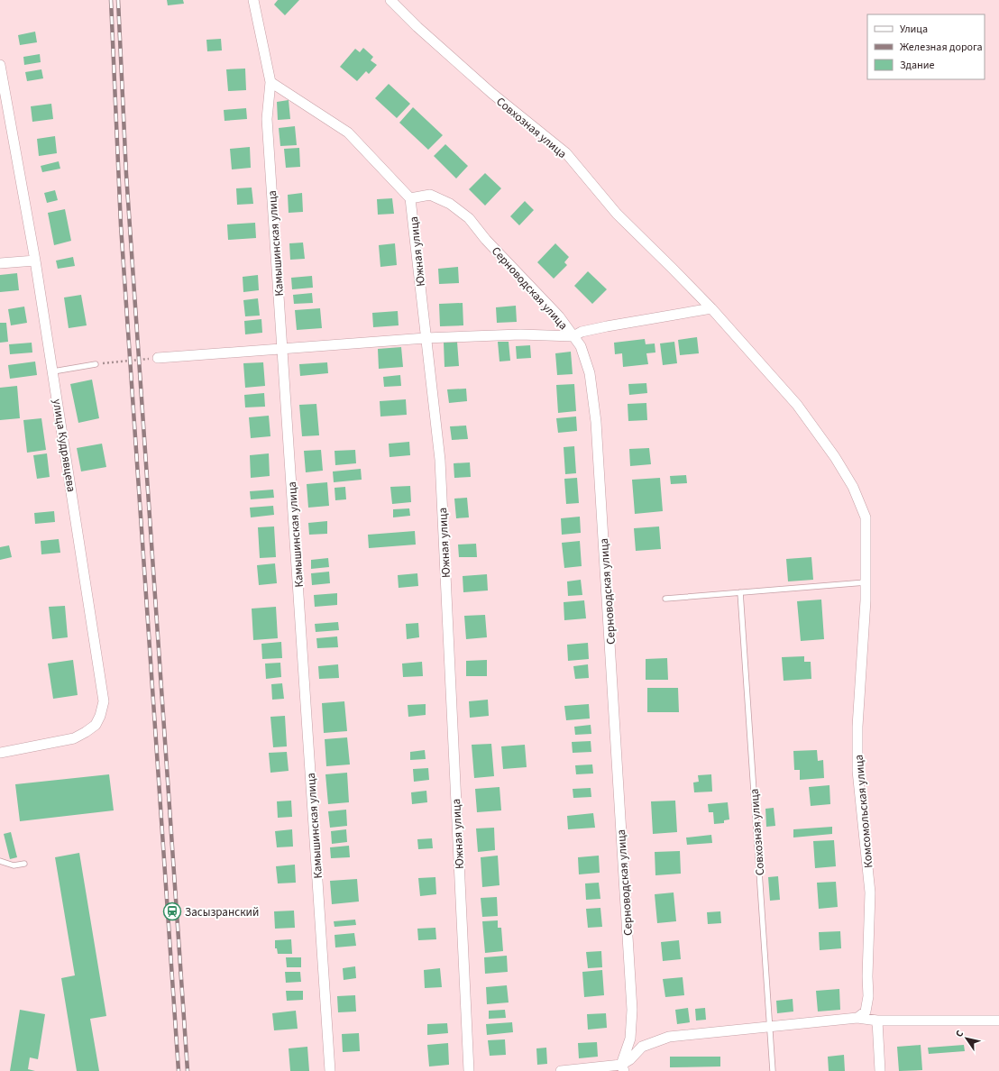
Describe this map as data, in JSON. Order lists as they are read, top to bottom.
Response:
{
  "streets": {
    "street": [
      "Совхозная улица",
      "Камышинская улица",
      "Южная улица",
      "Серноводская улица",
      "улица Кудрявцева",
      "Комсомольская улица"
    ]
  },
  "crossings": [
    ["Совхозная улица", "Комсомольская улица"],
    ["Южная улица", "Серноводская улица"]
  ],
  "places": {
    "station": ["Засызранский"]
  },
  "legend": ["Улица", "Железная дорога", "Здание"],
  "north": "top left"
}
